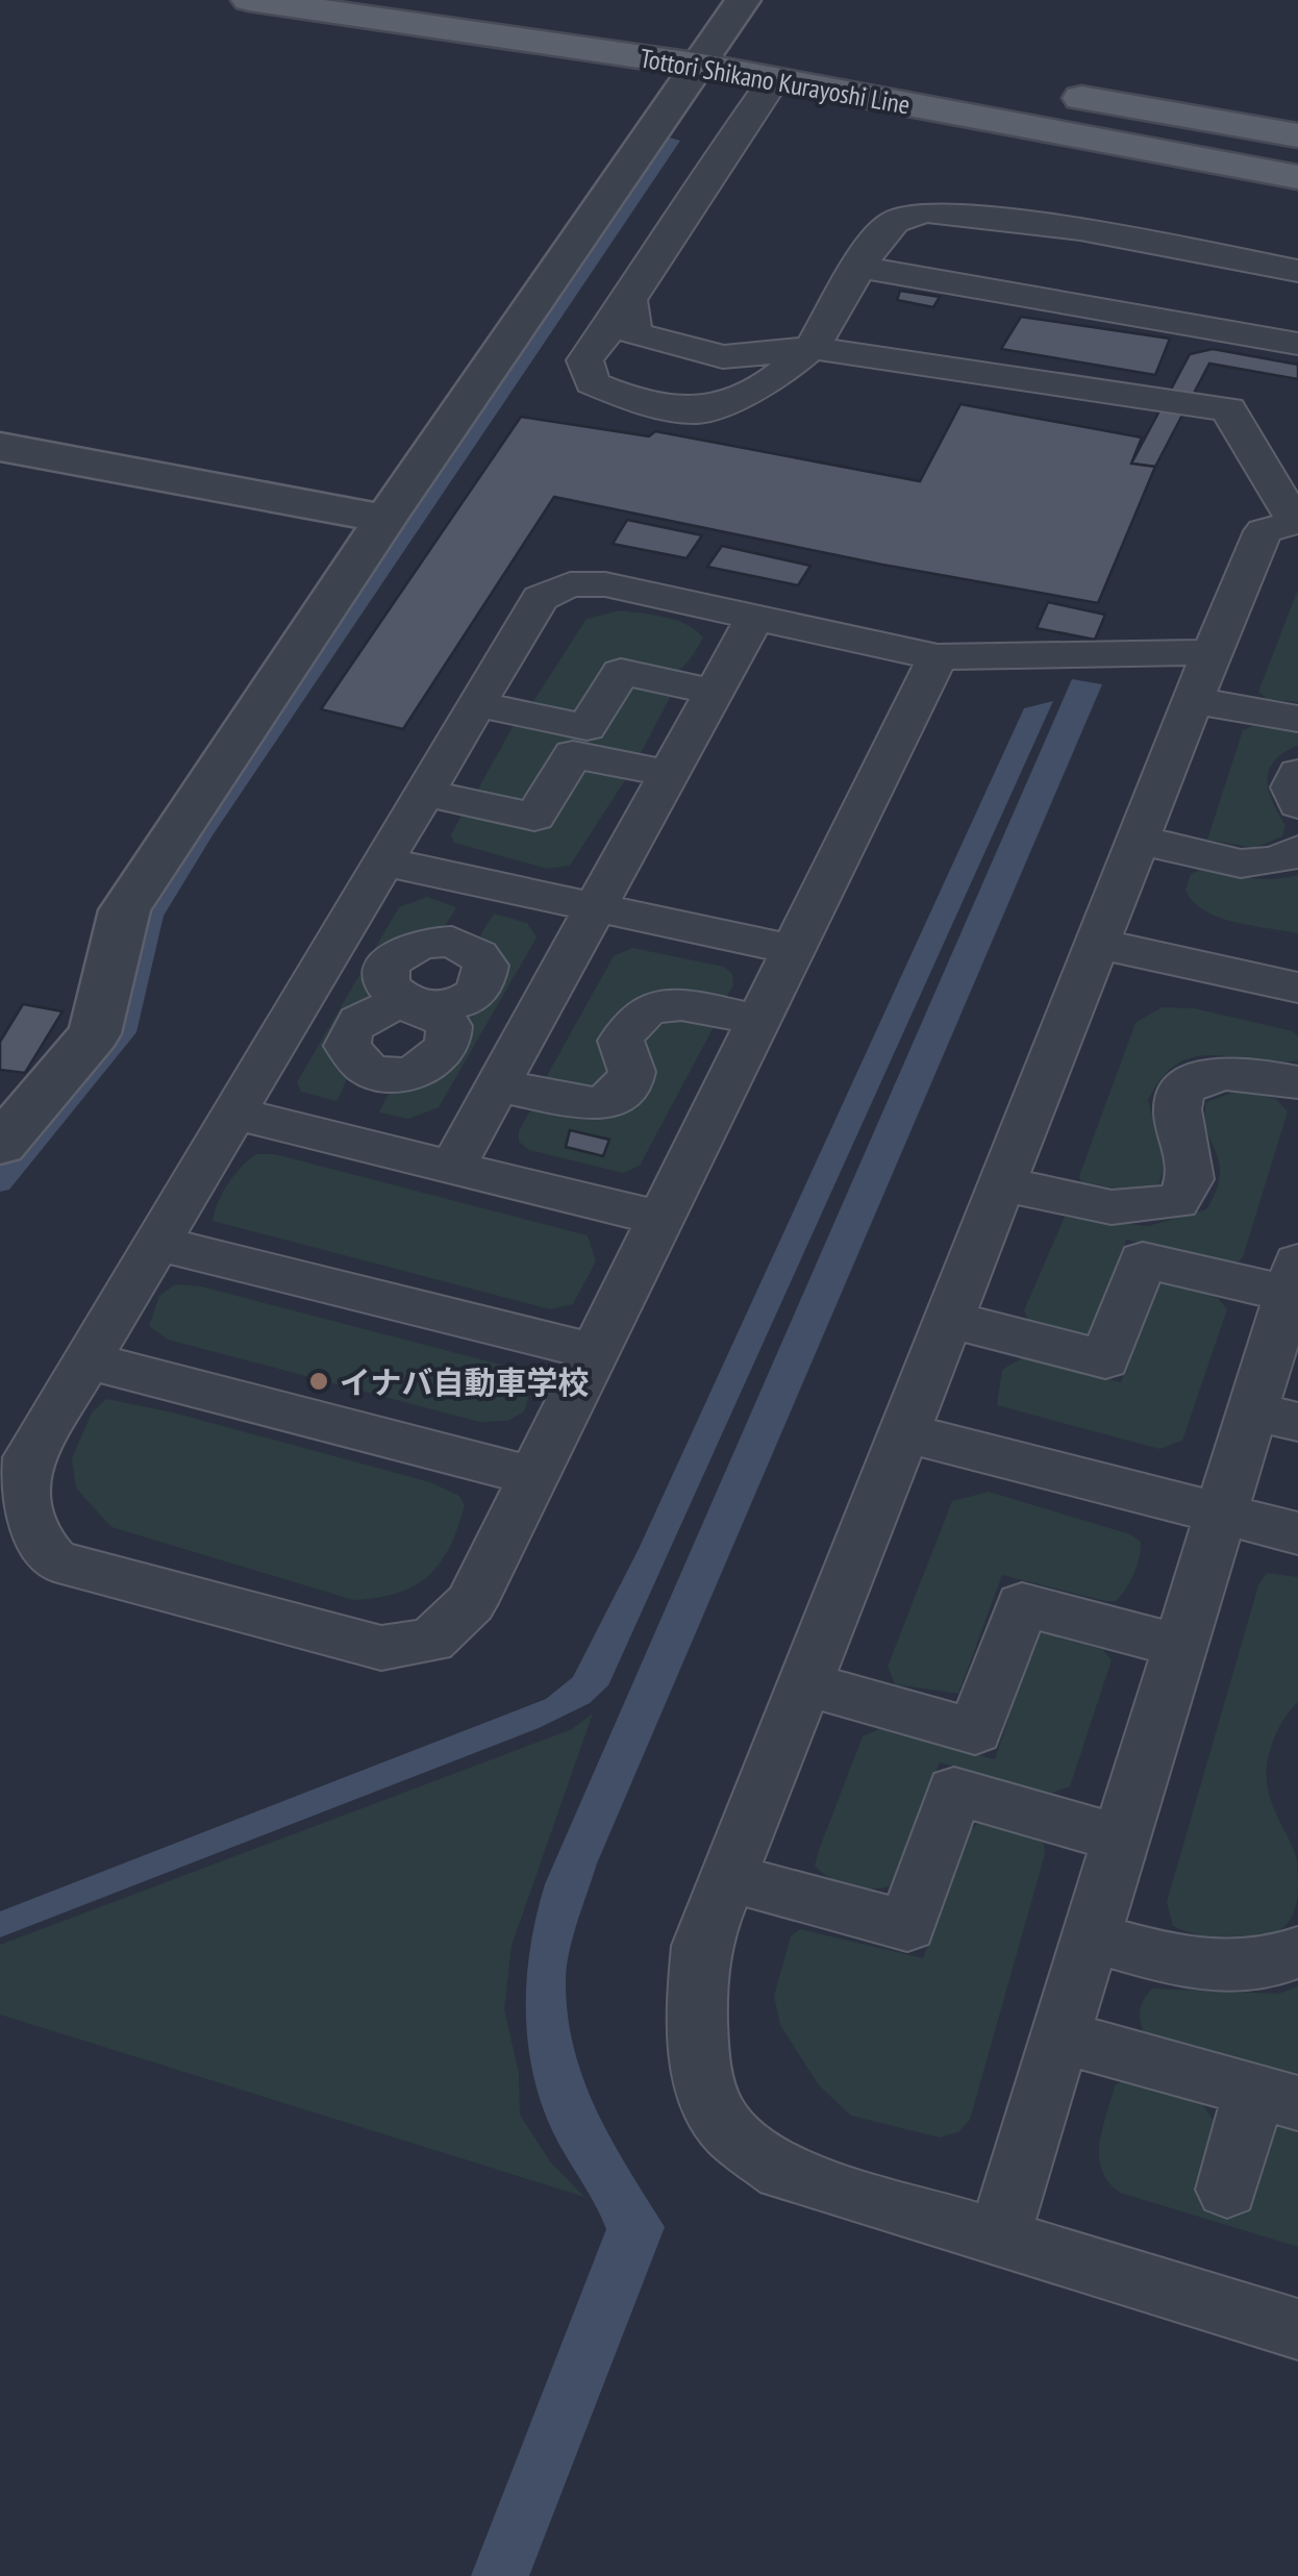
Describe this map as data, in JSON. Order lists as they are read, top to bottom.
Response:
{
  "streets": {
    "main road": ["Tottori Shikano Kurayoshi Line"]
  },
  "places": ["イナバ自動車学校"]
}
